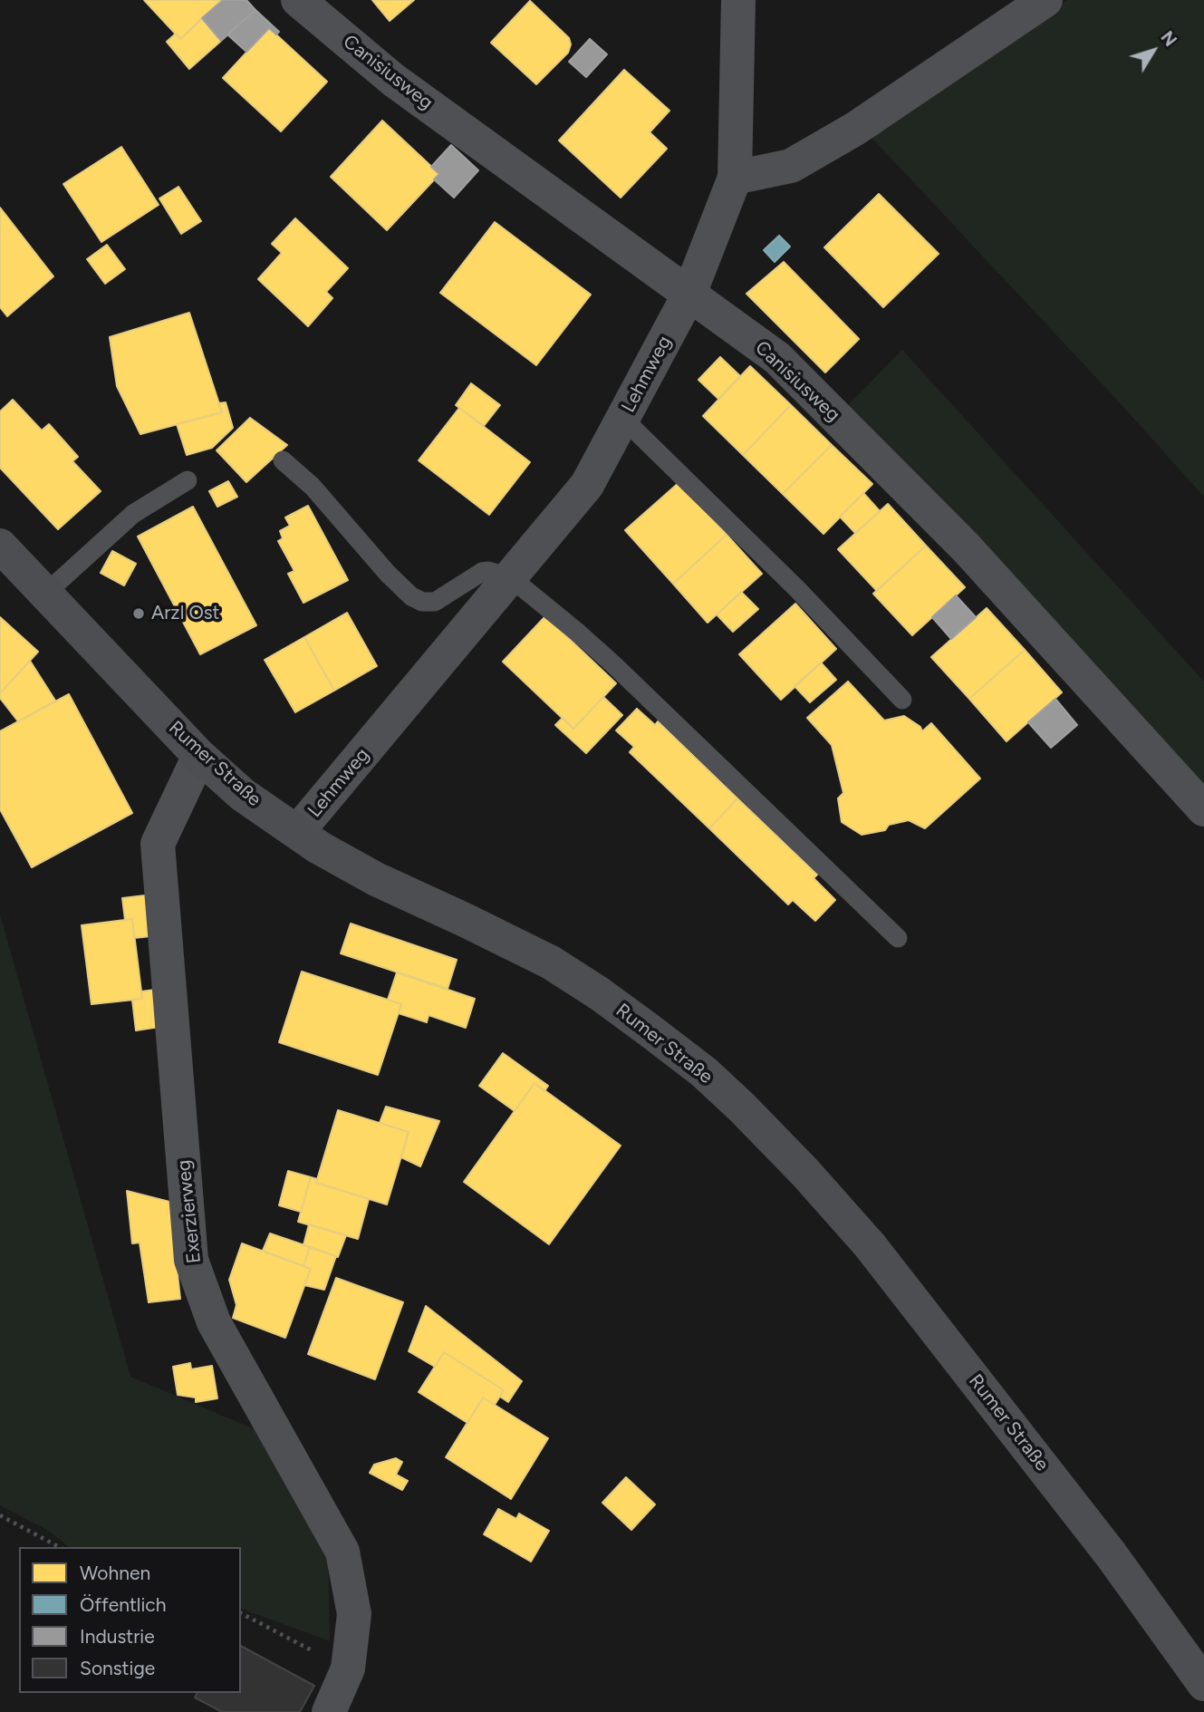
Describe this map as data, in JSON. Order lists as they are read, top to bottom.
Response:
{
  "streets": {
    "main road": ["Rumer Straße"],
    "street": ["Canisiusweg", "Lehmweg", "Exerzierweg"]
  },
  "crossings": [
    ["Canisiusweg", "Lehmweg"],
    ["Lehmweg", "Rumer Straße"],
    ["Rumer Straße", "Exerzierweg"]
  ],
  "places": ["Arzl Ost"],
  "legend": [
    "Wohnen",
    "Öffentlich",
    "Industrie",
    "Sonstige"
  ],
  "north": "top right"
}
